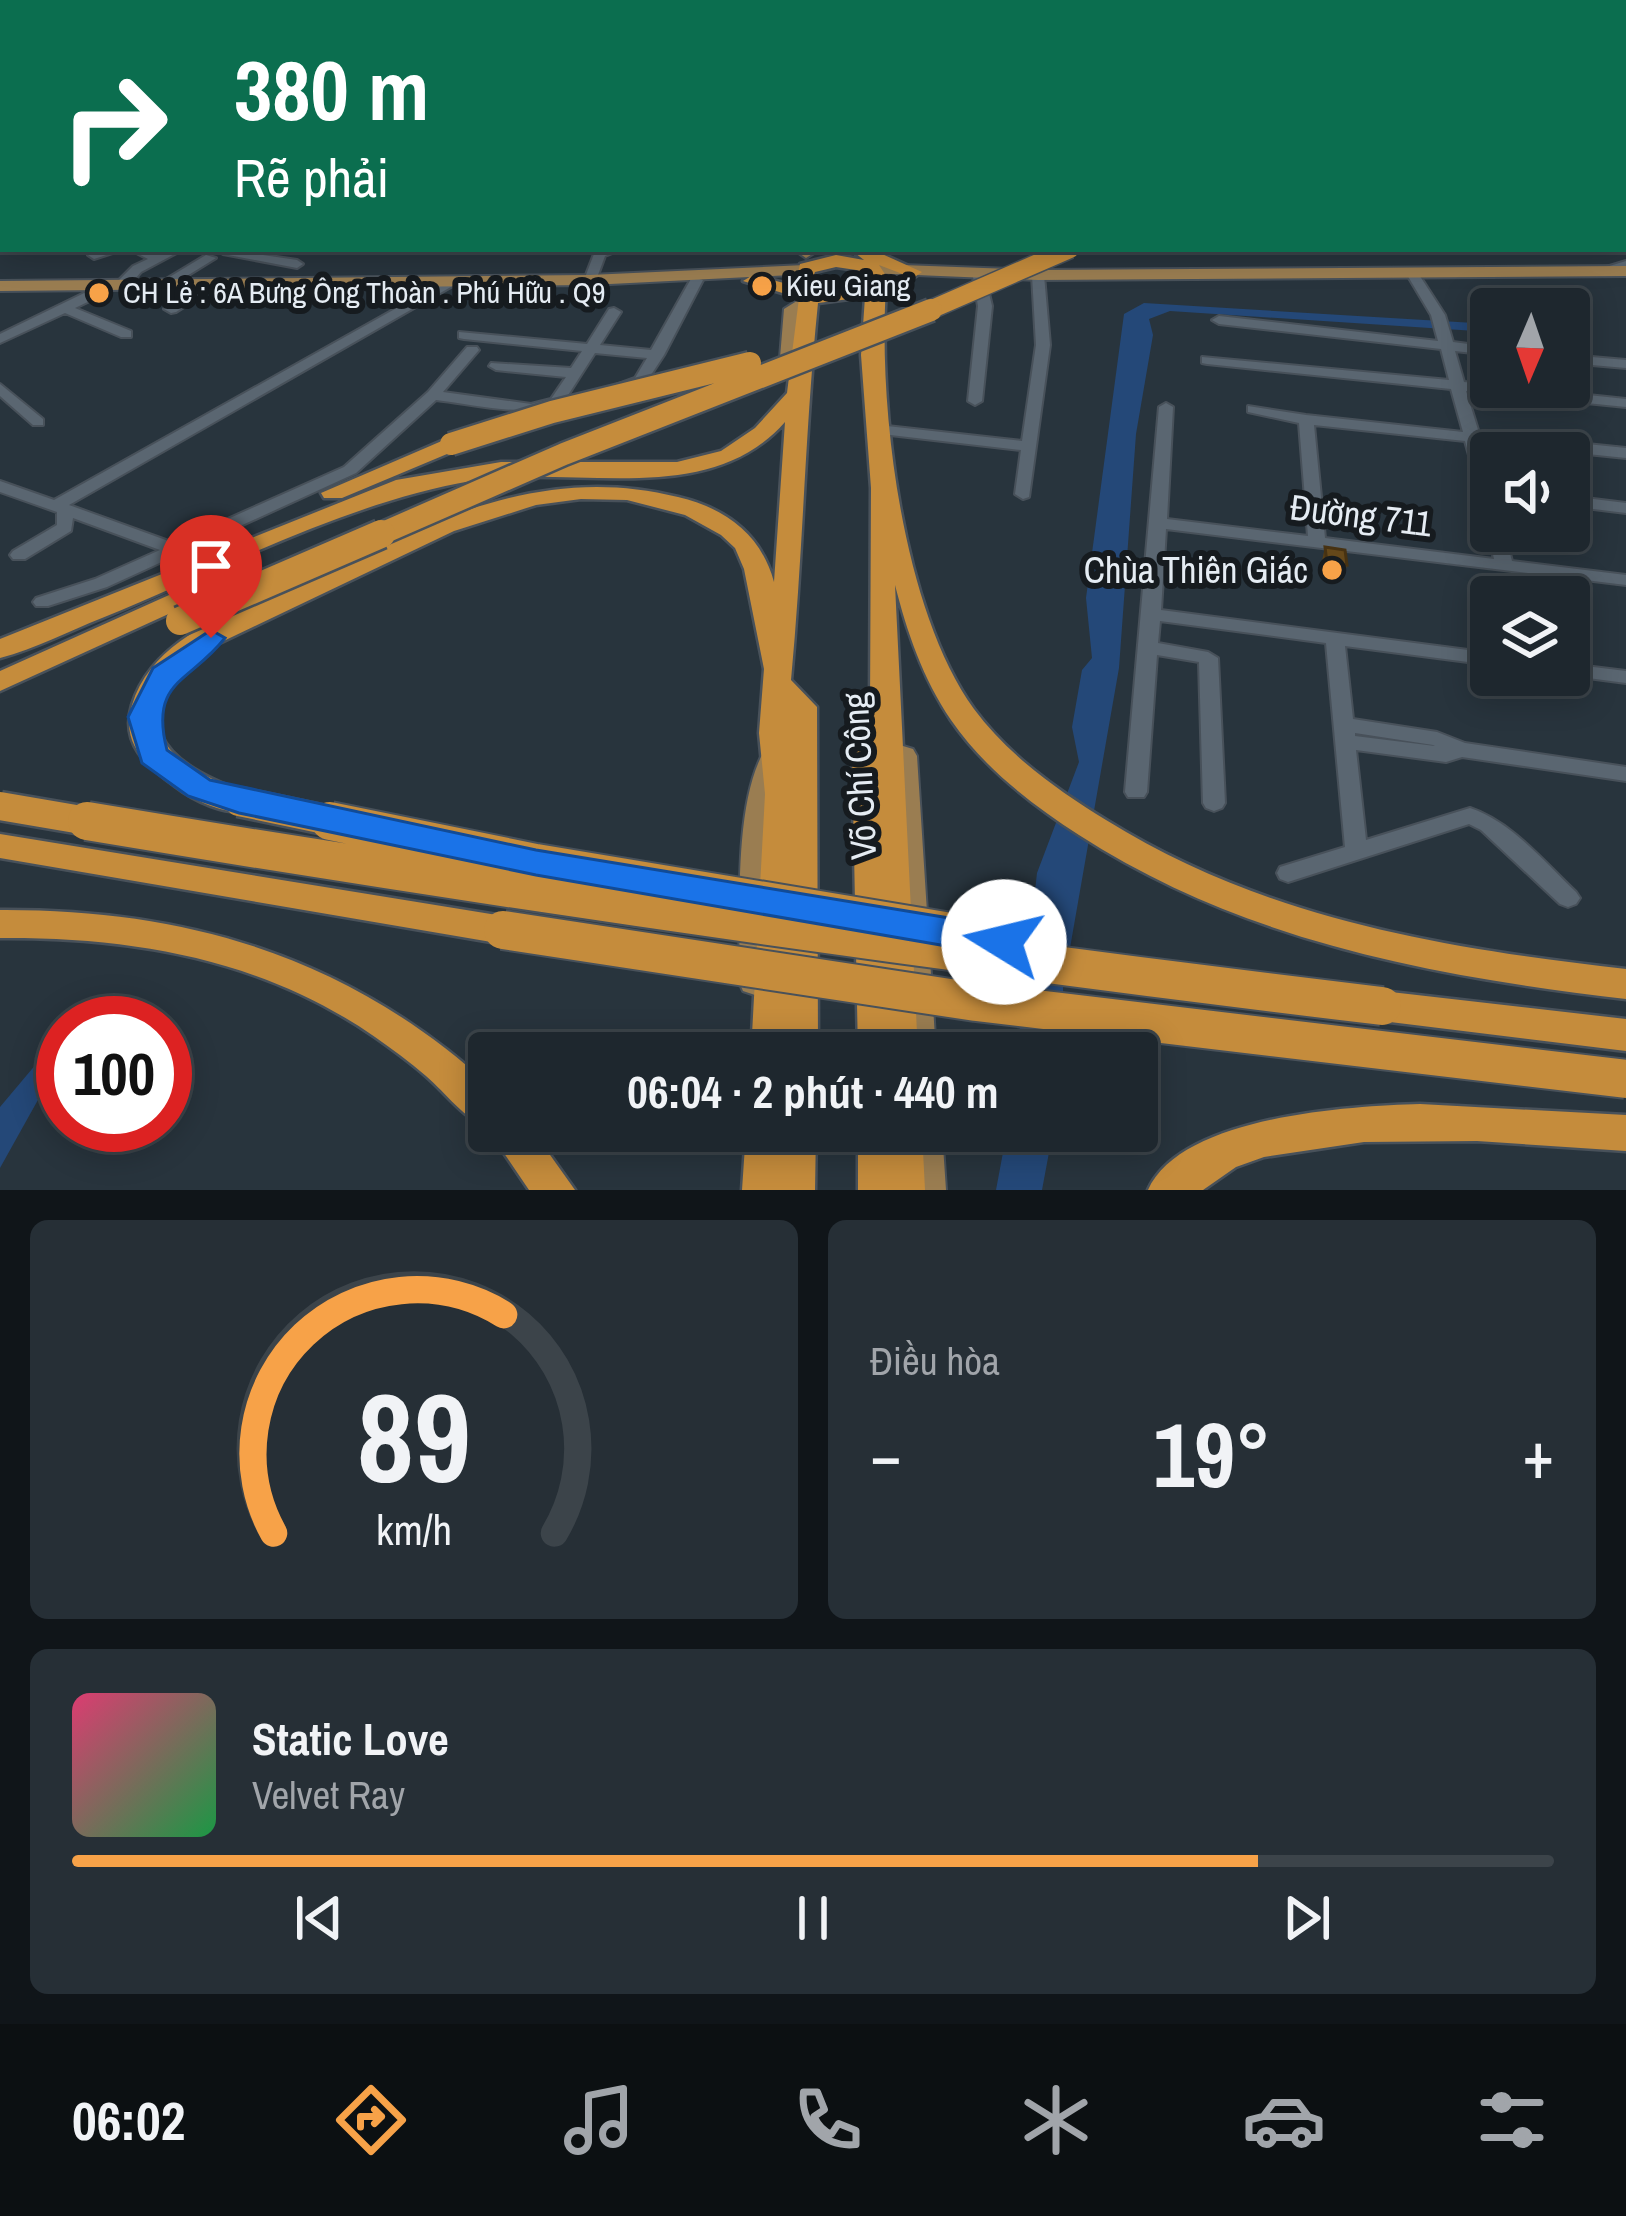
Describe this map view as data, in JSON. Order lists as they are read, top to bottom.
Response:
{
  "streets": {
    "highway": ["Võ Chí Công"],
    "street": ["Đường 711"]
  },
  "places": ["Kieu Giang", "CH Lẻ : 6A Bưng Ông Thoàn . Phú Hữu . Q9", "Chùa Thiên Giác"],
  "north": "bottom",
  "page": {
    "turn": ["380 m", "Rẽ phải"],
    "limit": "100",
    "trip": "06:04 · 2 phút · 440 m",
    "tile": "Điều hòa",
    "heat": ["−", "19°", "+"],
    "song": ["Static Love", "Velvet Ray"],
    "tabs": "06:02",
    "gauge": ["89", "km/h"]
  }
}
